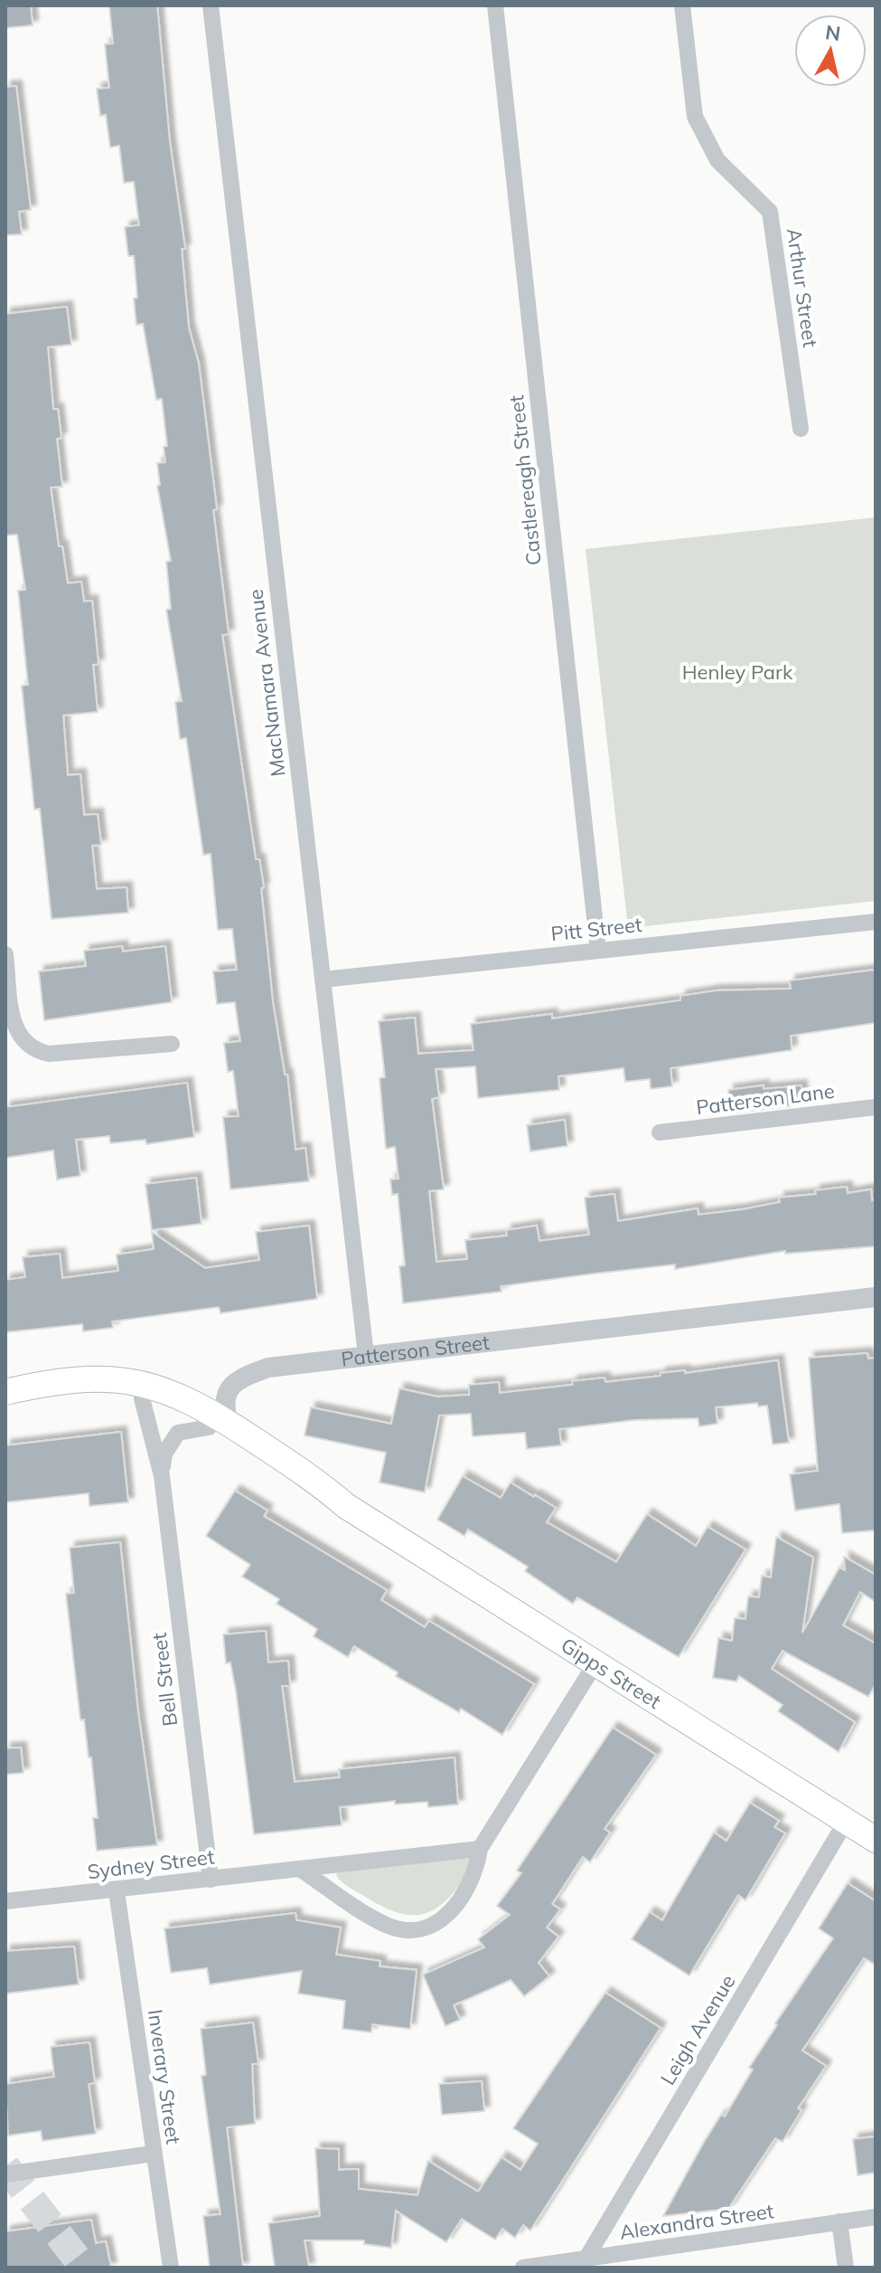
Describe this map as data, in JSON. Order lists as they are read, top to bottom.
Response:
{
  "streets": {
    "main road": ["Gipps Street"],
    "street": [
      "Arthur Street",
      "Castlereagh Street",
      "MacNamara Avenue",
      "Pitt Street",
      "Patterson Lane",
      "Patterson Street",
      "Bell Street",
      "Sydney Street",
      "Leigh Avenue",
      "Inverary Street",
      "Alexandra Street"
    ]
  },
  "crossings": [
    ["Castlereagh Street", "Pitt Street"],
    ["MacNamara Avenue", "Pitt Street"],
    ["MacNamara Avenue", "Patterson Street"],
    ["Patterson Street", "Gipps Street"],
    ["Patterson Street", "Bell Street"],
    ["Gipps Street", "Bell Street"],
    ["Gipps Street", "Leigh Avenue"],
    ["Bell Street", "Sydney Street"],
    ["Sydney Street", "Inverary Street"],
    ["Leigh Avenue", "Alexandra Street"]
  ],
  "parks": ["Henley Park"],
  "north": "top"
}
